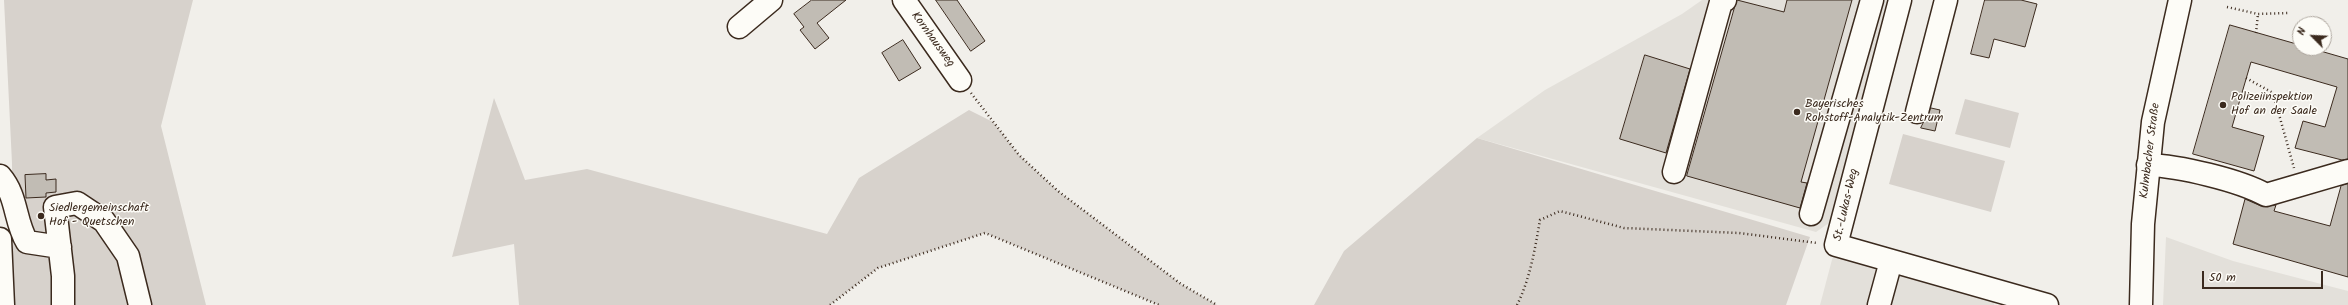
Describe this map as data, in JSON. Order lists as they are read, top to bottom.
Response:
{
  "streets": {
    "street": ["Kornhausweg", "Kulmbacher Straße", "St.-Lukas-Weg"]
  },
  "places": ["Polizeiinspektion Hof an der Saale", "Bayerisches Rohstoff-Analytik-Zentrum", "Siedlergemeinschaft Hof - Quetschen"],
  "scale_bar": "50 m",
  "north": "top left"
}
